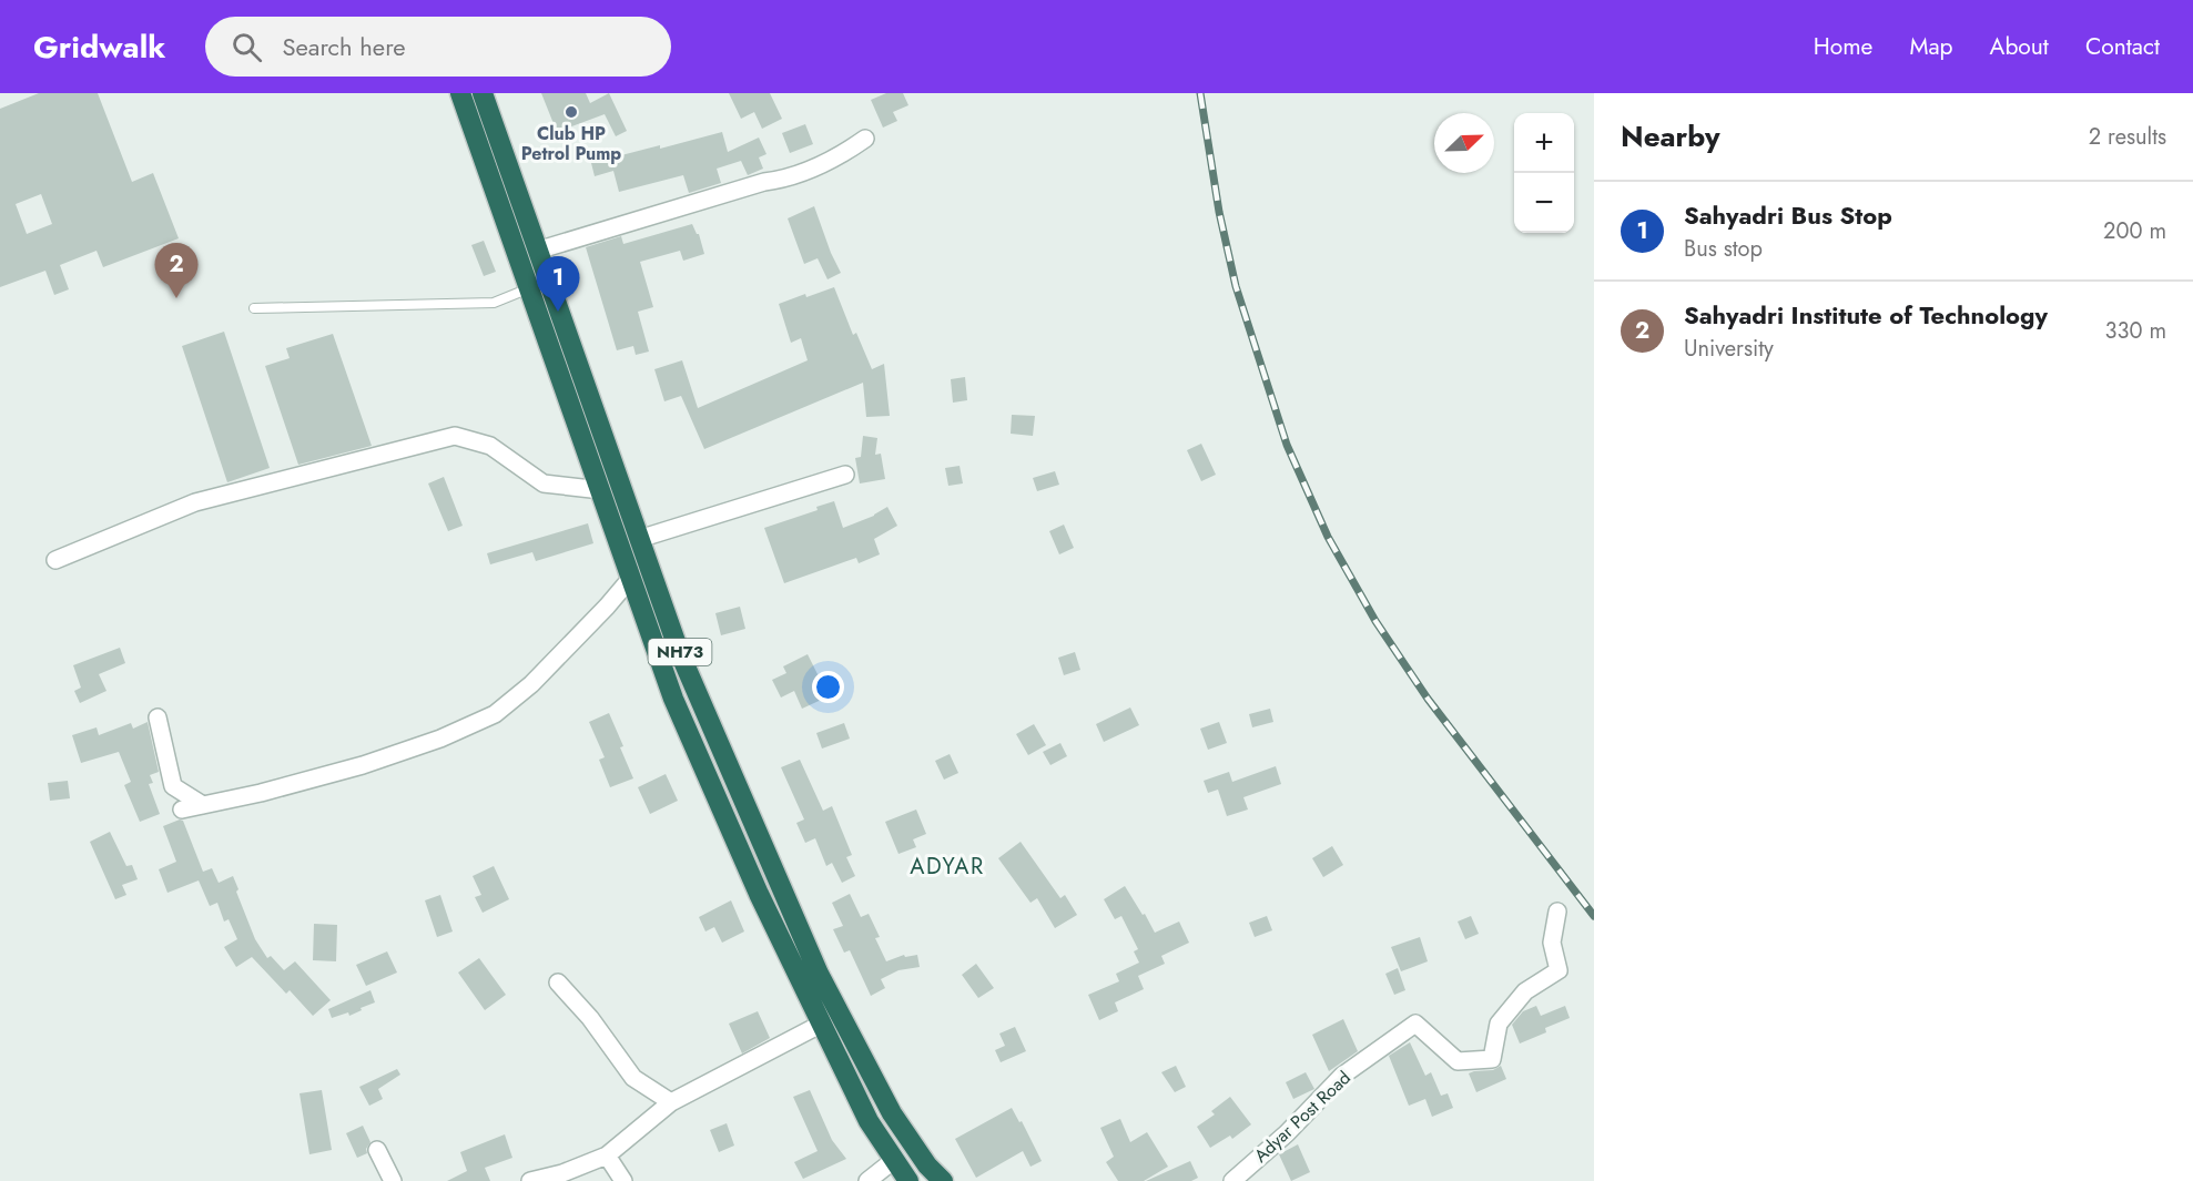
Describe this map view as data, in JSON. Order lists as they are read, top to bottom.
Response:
{
  "streets": {
    "highway": ["NH73"],
    "street": ["Adyar Post Road"]
  },
  "districts": ["ADYAR"],
  "places": ["Club HP Petrol Pump"],
  "north": "top right",
  "page": {
    "header": "Gridwalk",
    "search": "Search here",
    "nav": [
      "Home",
      "Map",
      "About",
      "Contact"
    ],
    "heading": ["Nearby", "2 results"],
    "map_buttons": ["+", "−"],
    "list": [
      {
        "mark": "1",
        "name": "Sahyadri Bus Stop",
        "note": "Bus stop",
        "value": "200 m"
      },
      {
        "mark": "2",
        "name": "Sahyadri Institute of Technology",
        "note": "University",
        "value": "330 m"
      }
    ],
    "pins": ["2", "1"]
  }
}
